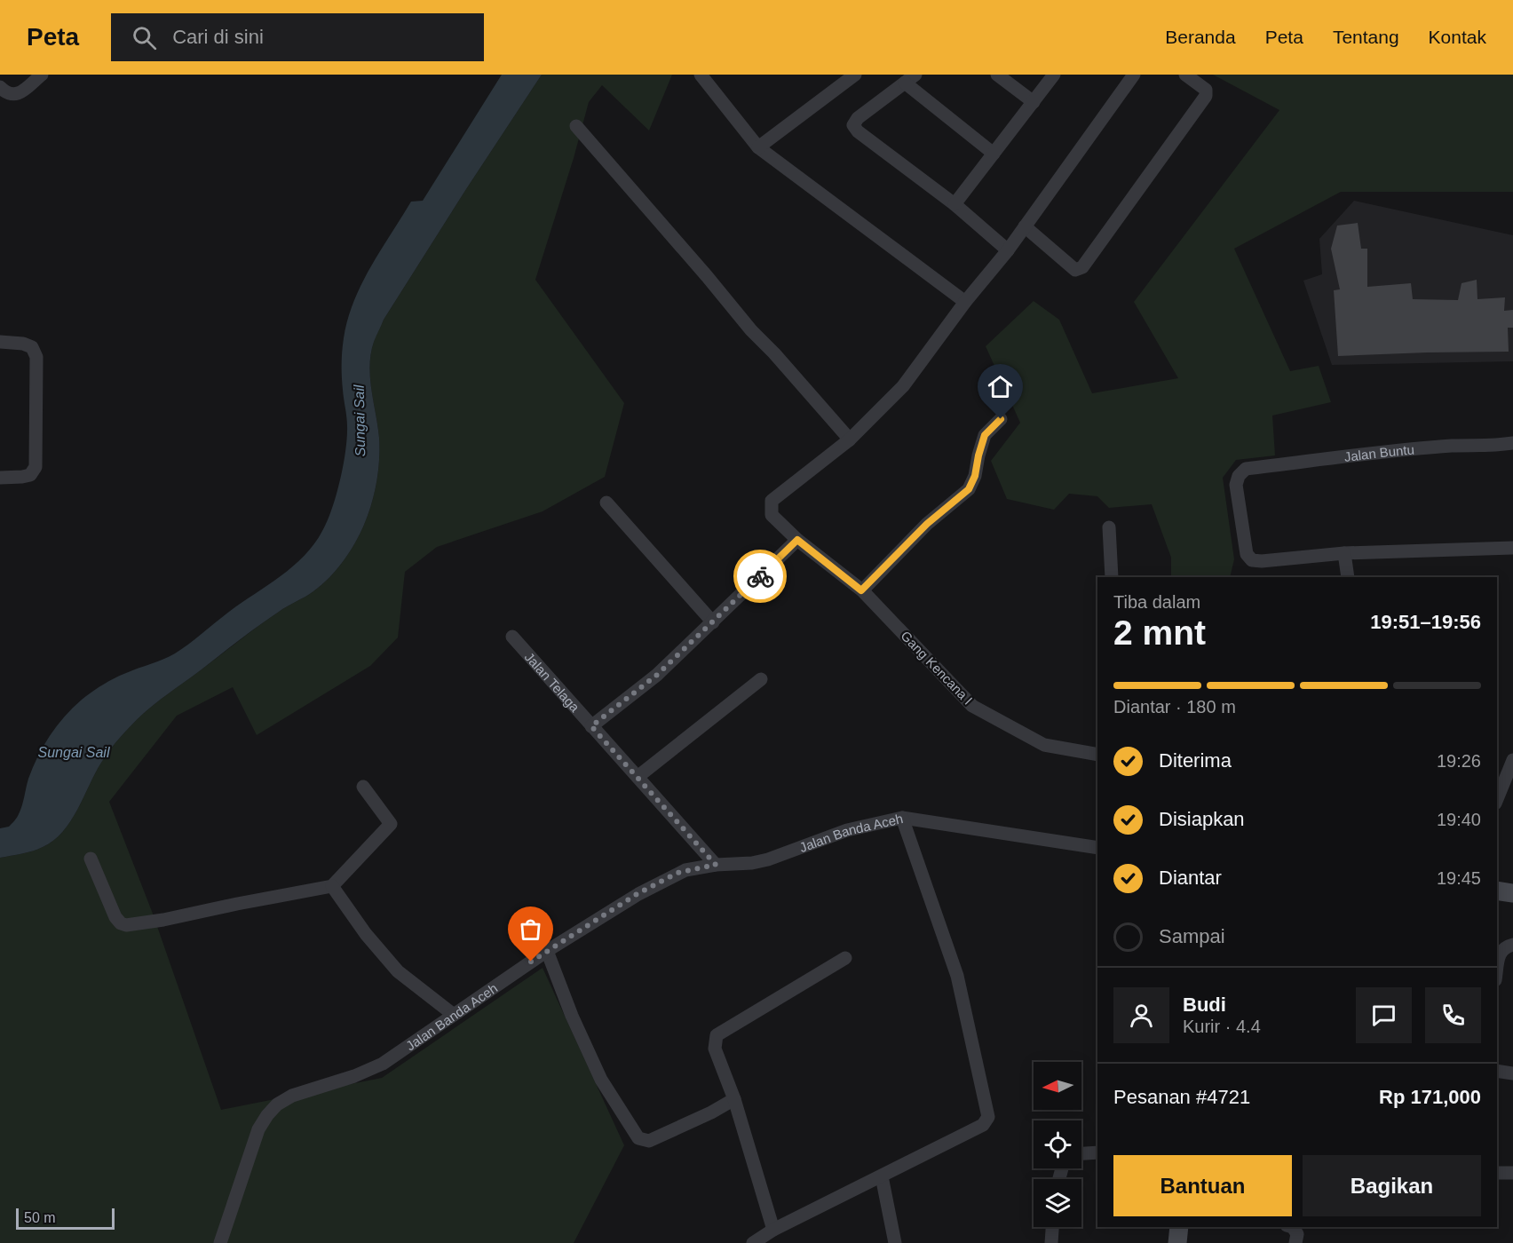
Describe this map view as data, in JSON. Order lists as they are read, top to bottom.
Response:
{
  "streets": {
    "street": [
      "Jalan Buntu",
      "Gang Kencana I",
      "Jalan Telaga",
      "Jalan Banda Aceh"
    ]
  },
  "crossings": [
    ["Jalan Telaga", "Jalan Banda Aceh"]
  ],
  "water": ["Sungai Sail"],
  "scale_bar": "50 m",
  "north": "left",
  "page": {
    "header": "Peta",
    "search": "Cari di sini",
    "nav": [
      "Beranda",
      "Peta",
      "Tentang",
      "Kontak"
    ],
    "heading": ["2 mnt", "Tiba dalam", "19:51–19:56"],
    "panel": [
      "Budi",
      "Kurir · 4.4",
      "Pesanan #4721",
      "Rp 171,000"
    ],
    "bar": "Diantar · 180 m",
    "list": [
      ["Diterima", "19:26"],
      ["Disiapkan", "19:40"],
      ["Diantar", "19:45"],
      "Sampai"
    ],
    "buttons": ["Bantuan", "Bagikan"],
    "scale": "50 m"
  }
}
